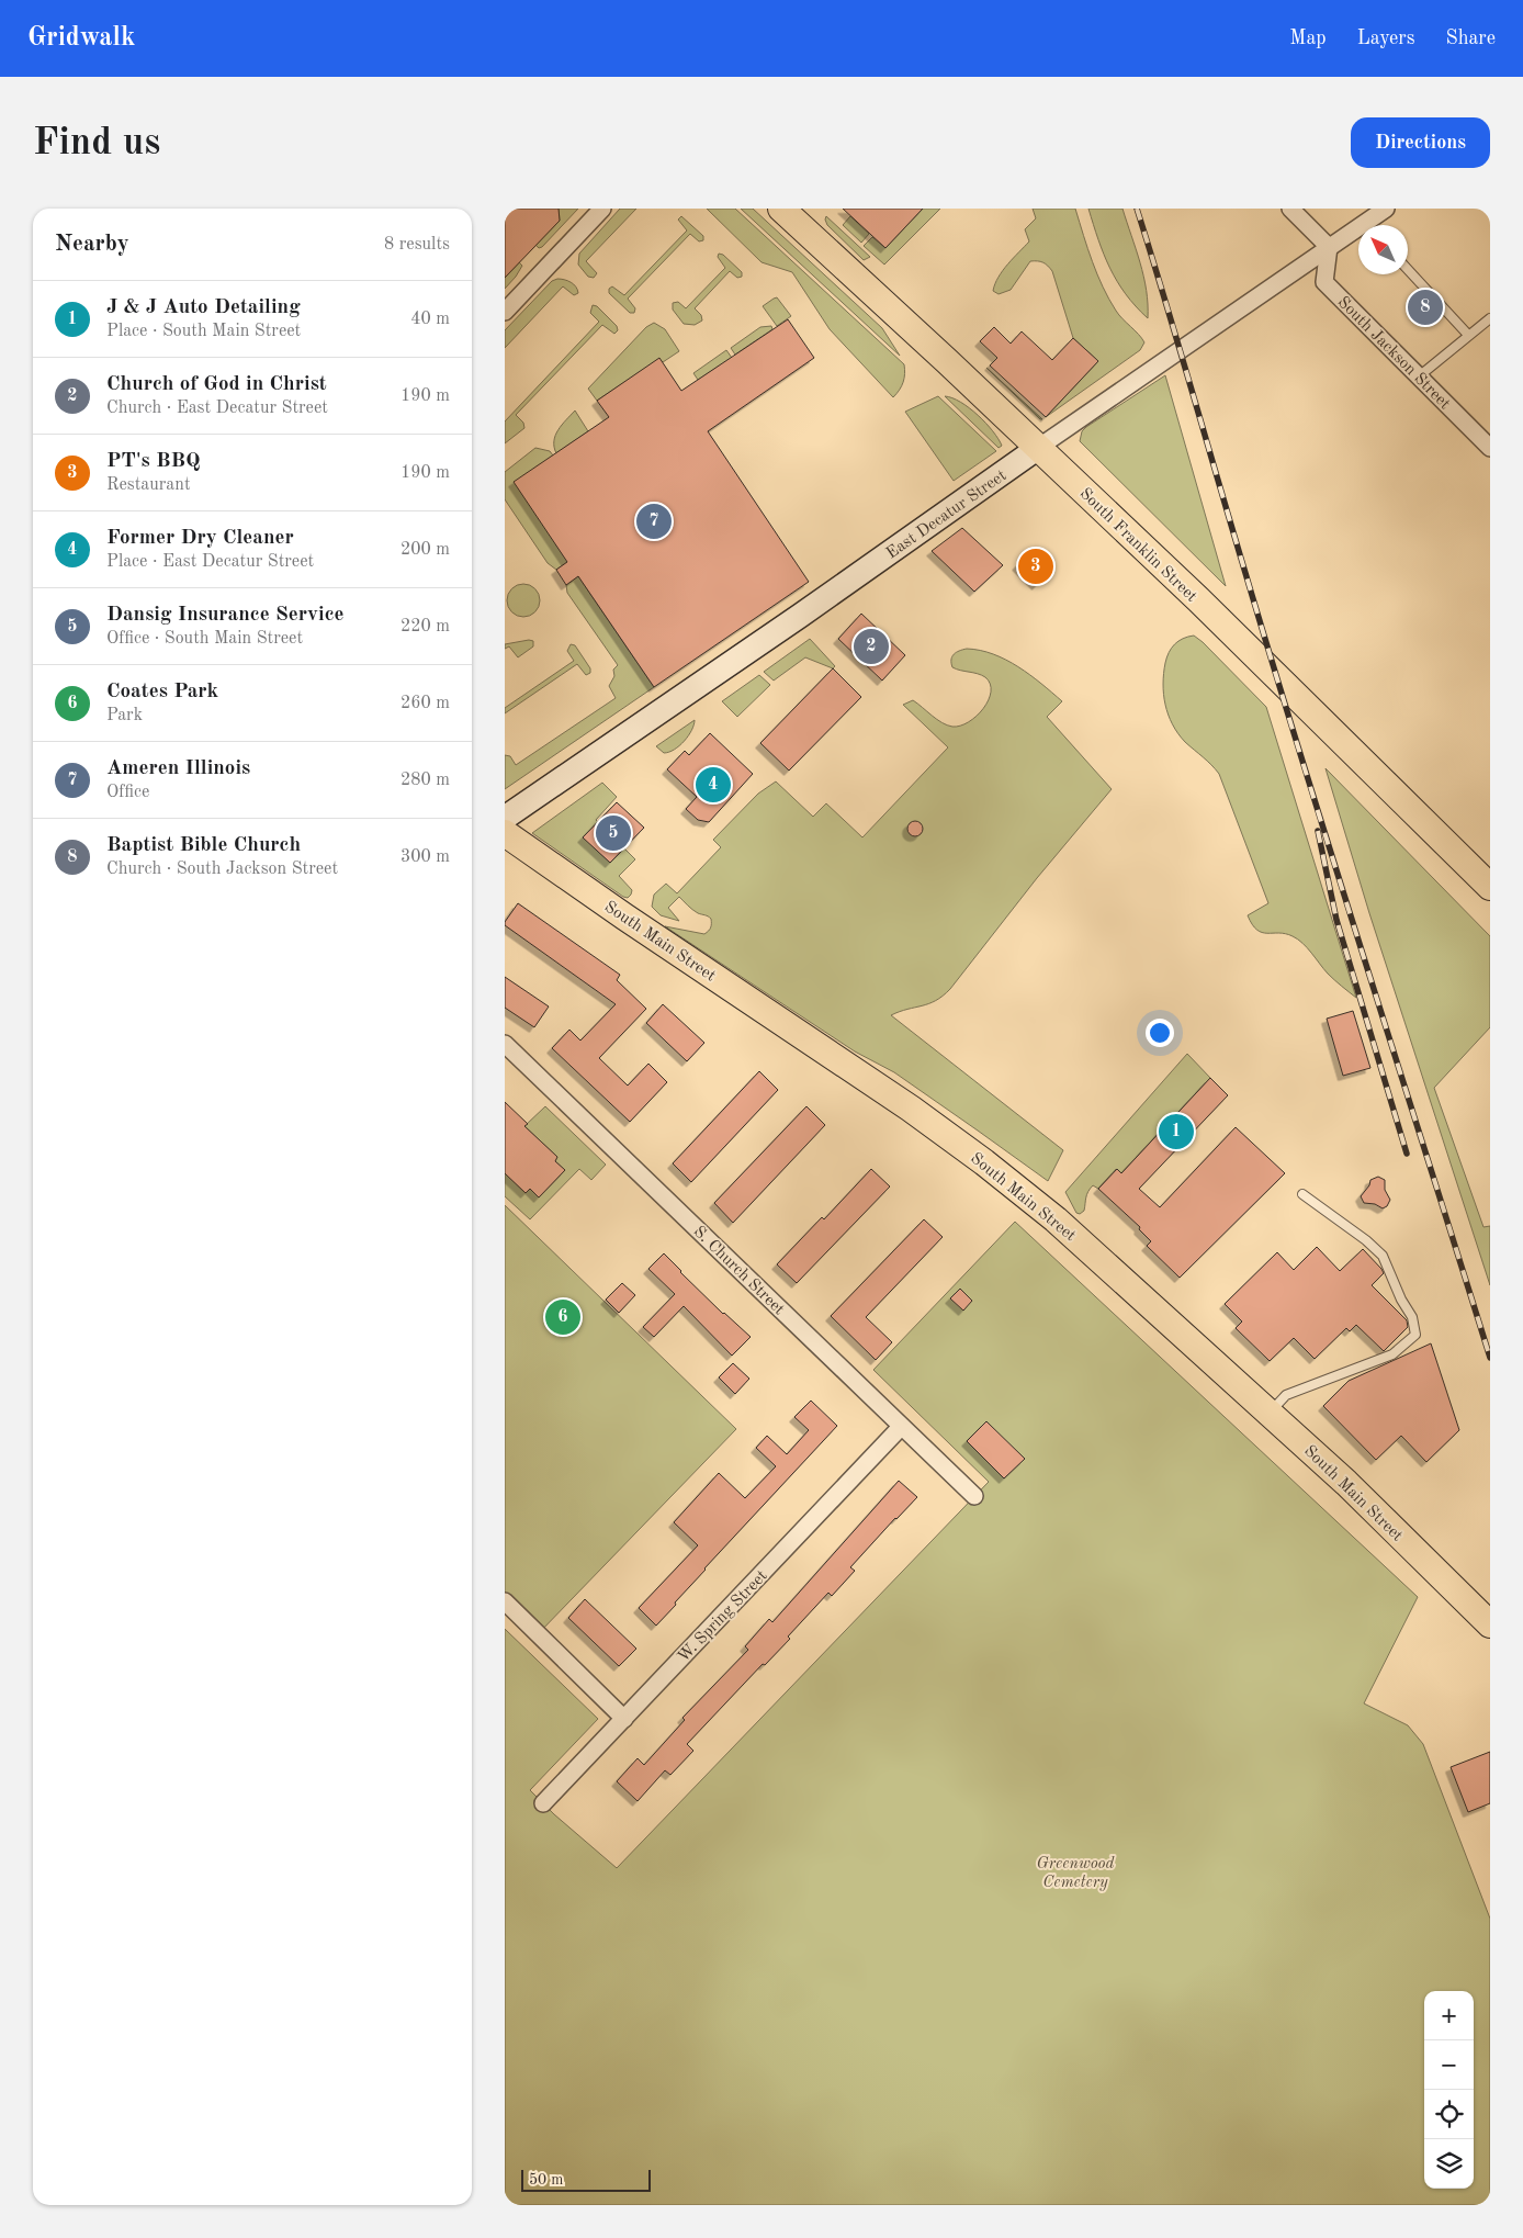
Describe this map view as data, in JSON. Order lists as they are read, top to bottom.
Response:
{
  "streets": {
    "main road": ["South Franklin Street", "South Main Street"],
    "street": [
      "South Jackson Street",
      "East Decatur Street",
      "S. Church Street",
      "W. Spring Street"
    ]
  },
  "crossings": [
    ["South Jackson Street", "East Decatur Street"],
    ["East Decatur Street", "South Franklin Street"],
    ["S. Church Street", "W. Spring Street"]
  ],
  "parks": ["Greenwood Cemetery"],
  "scale_bar": "50 m",
  "north": "top left",
  "page": {
    "header": "Gridwalk",
    "nav": ["Map", "Layers", "Share"],
    "buttons": "Directions",
    "title": "Find us",
    "heading": ["Nearby", "8 results"],
    "list": [
      {
        "mark": "1",
        "name": "J & J Auto Detailing",
        "note": "Place · South Main Street",
        "value": "40 m"
      },
      {
        "mark": "2",
        "name": "Church of God in Christ",
        "note": "Church · East Decatur Street",
        "value": "190 m"
      },
      {
        "mark": "3",
        "name": "PT's BBQ",
        "note": "Restaurant",
        "value": "190 m"
      },
      {
        "mark": "4",
        "name": "Former Dry Cleaner",
        "note": "Place · East Decatur Street",
        "value": "200 m"
      },
      {
        "mark": "5",
        "name": "Dansig Insurance Service",
        "note": "Office · South Main Street",
        "value": "220 m"
      },
      {
        "mark": "6",
        "name": "Coates Park",
        "note": "Park",
        "value": "260 m"
      },
      {
        "mark": "7",
        "name": "Ameren Illinois",
        "note": "Office",
        "value": "280 m"
      },
      {
        "mark": "8",
        "name": "Baptist Bible Church",
        "note": "Church · South Jackson Street",
        "value": "300 m"
      }
    ],
    "pins": [
      "8",
      "7",
      "3",
      "2",
      "4",
      "5",
      "1",
      "6"
    ],
    "map_buttons": ["+", "−"],
    "scale": "50 m"
  }
}
